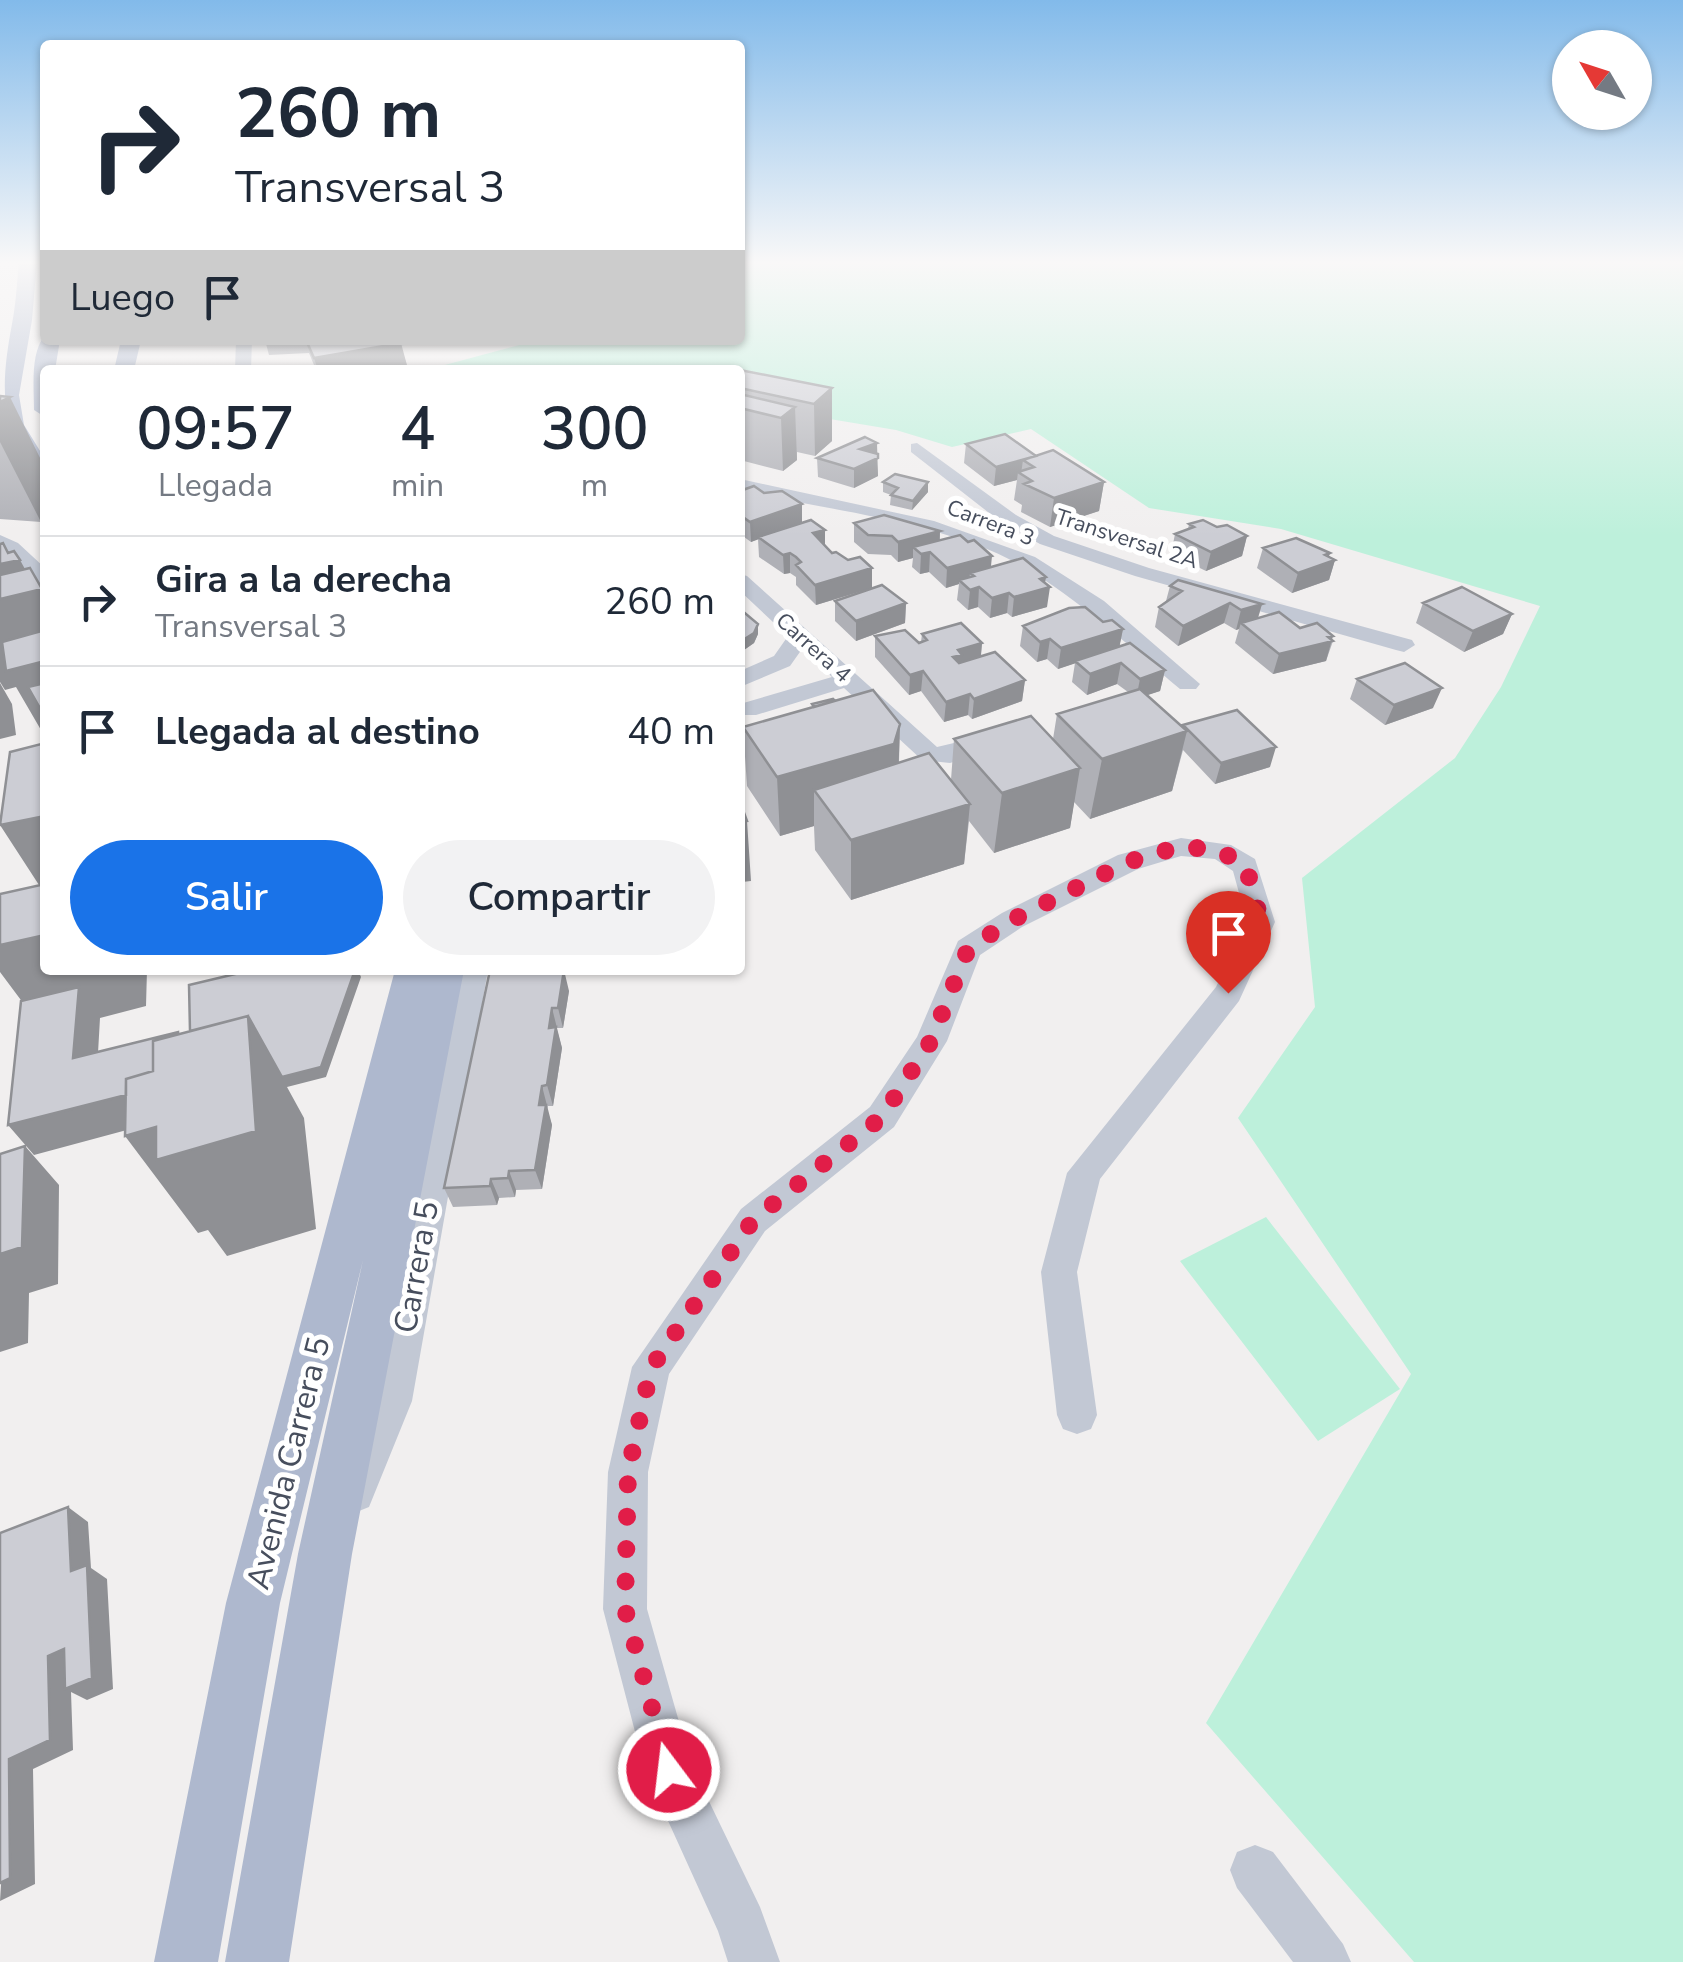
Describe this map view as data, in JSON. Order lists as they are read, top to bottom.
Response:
{
  "streets": {
    "main road": ["Avenida Carrera 5"],
    "street": [
      "Carrera 3",
      "Transversal 2A",
      "Carrera 4",
      "Carrera 5"
    ]
  },
  "crossings": [
    ["Carrera 5", "Avenida Carrera 5"]
  ],
  "north": "top left",
  "page": {
    "turn": ["260 m", "Transversal 3"],
    "then": "Luego",
    "eta": [
      "09:57",
      "Llegada",
      "4",
      "min",
      "300",
      "m"
    ],
    "list": [
      {
        "name": "Gira a la derecha",
        "note": "Transversal 3",
        "value": "260 m"
      },
      {
        "name": "Llegada al destino",
        "value": "40 m"
      }
    ],
    "buttons": ["Salir", "Compartir"]
  }
}
